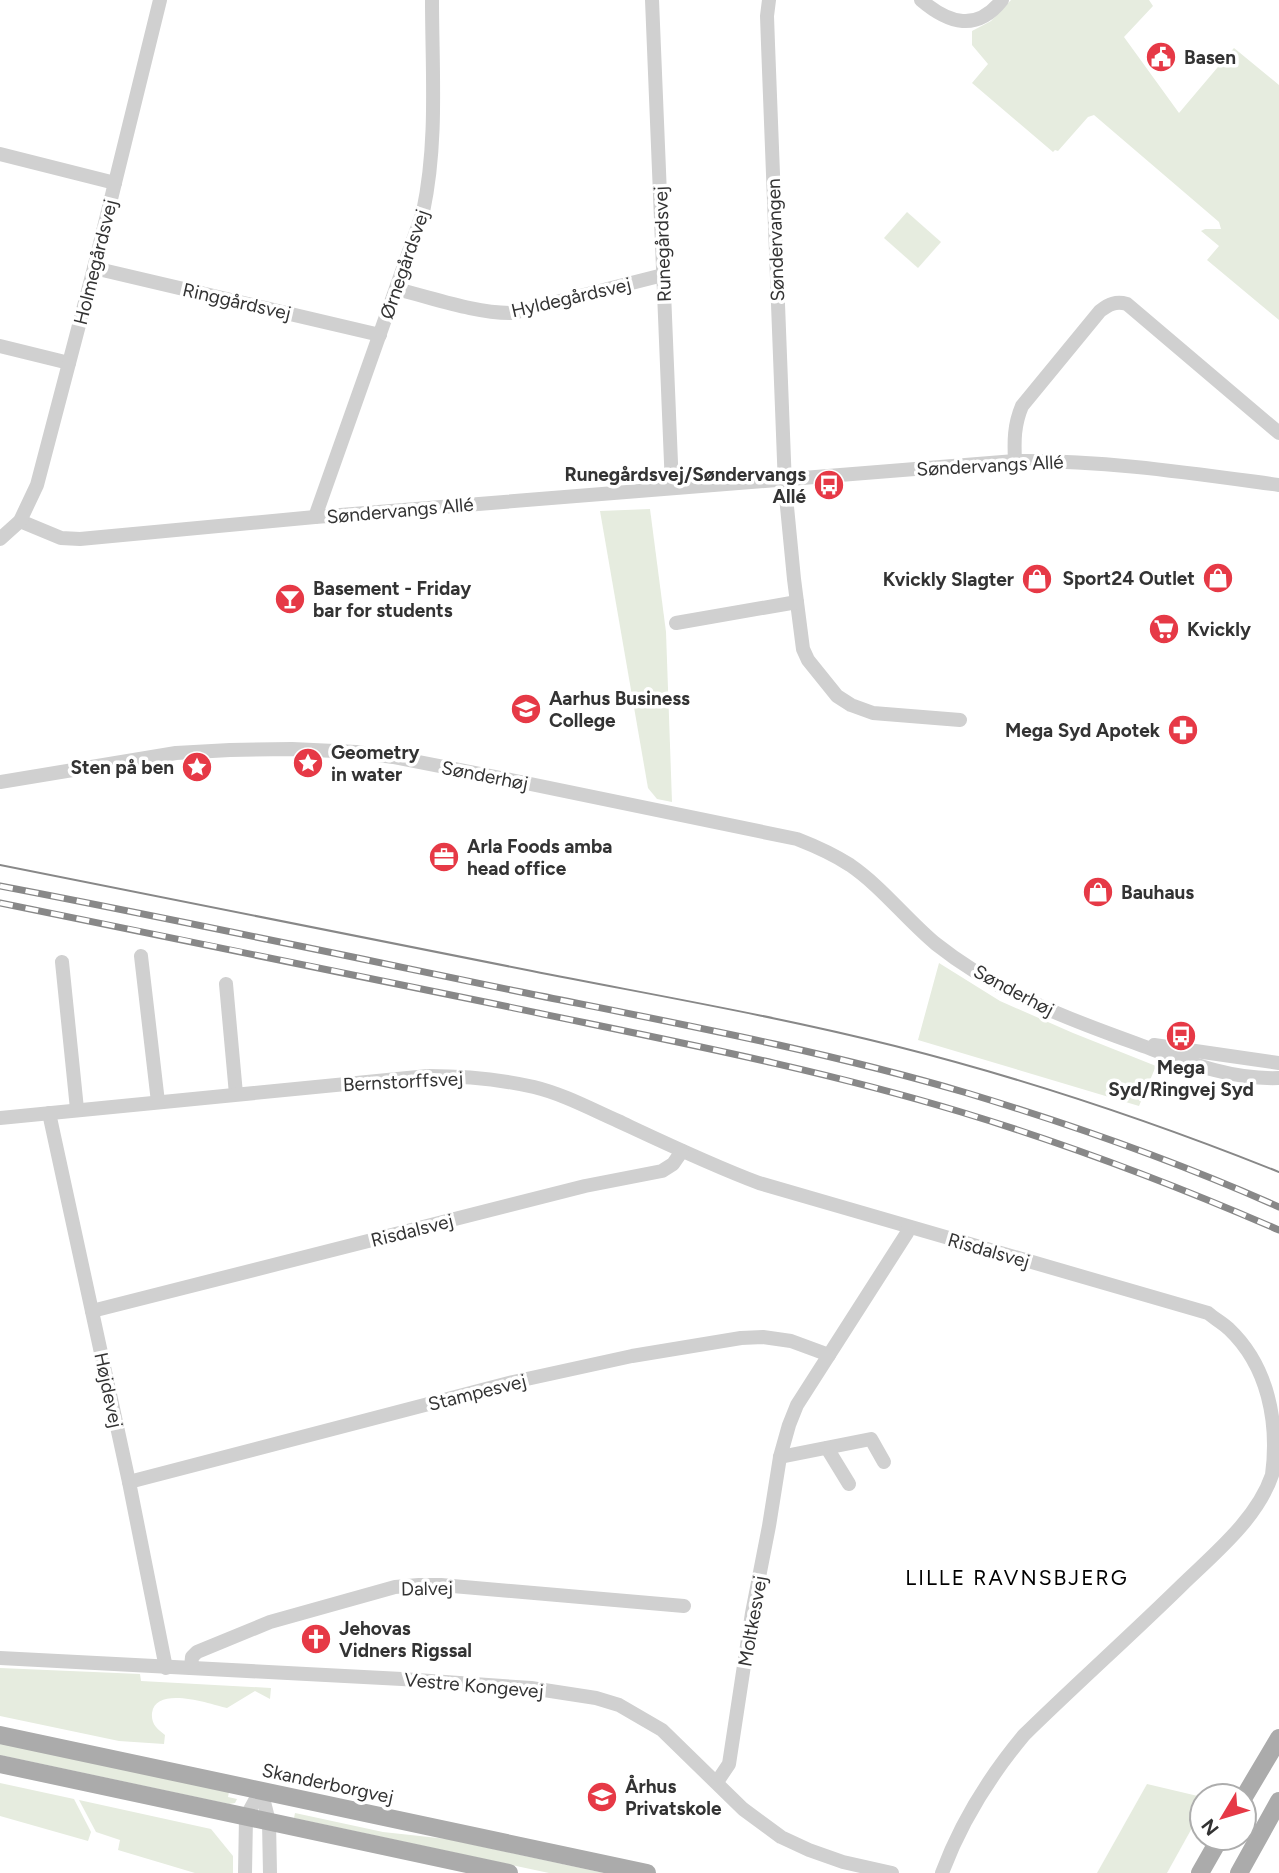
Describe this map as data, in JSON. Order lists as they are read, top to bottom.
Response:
{
  "streets": {
    "main road": ["Skanderborgvej"],
    "street": [
      "Søndervangen",
      "Runegårdsvej",
      "Holmegårdsvej",
      "Ørnegårdsvej",
      "Hyldegårdsvej",
      "Ringgårdsvej",
      "Søndervangs Allé",
      "Sønderhøj",
      "Bernstorffsvej",
      "Risdalsvej",
      "Højdevej",
      "Stampesvej",
      "Dalvej",
      "Moltkesvej",
      "Vestre Kongevej"
    ]
  },
  "crossings": [
    ["Søndervangen", "Søndervangs Allé"],
    ["Runegårdsvej", "Hyldegårdsvej"],
    ["Runegårdsvej", "Søndervangs Allé"],
    ["Holmegårdsvej", "Ringgårdsvej"],
    ["Holmegårdsvej", "Søndervangs Allé"],
    ["Ørnegårdsvej", "Hyldegårdsvej"],
    ["Ørnegårdsvej", "Ringgårdsvej"],
    ["Ørnegårdsvej", "Søndervangs Allé"],
    ["Bernstorffsvej", "Risdalsvej"],
    ["Bernstorffsvej", "Højdevej"],
    ["Risdalsvej", "Højdevej"],
    ["Risdalsvej", "Moltkesvej"],
    ["Højdevej", "Stampesvej"],
    ["Højdevej", "Vestre Kongevej"],
    ["Stampesvej", "Moltkesvej"],
    ["Dalvej", "Vestre Kongevej"],
    ["Moltkesvej", "Vestre Kongevej"]
  ],
  "districts": ["LILLE RAVNSBJERG"],
  "places": {
    "public building": ["Basen"],
    "bus stop": ["Runegårdsvej/Søndervangs Allé", "Mega Syd/Ringvej Syd"],
    "shop": ["Sport24 Outlet", "Kvickly Slagter", "Bauhaus"],
    "bar": ["Basement - Friday bar for students"],
    "supermarket": ["Kvickly"],
    "school or university": ["Aarhus Business College", "Århus Privatskole"],
    "pharmacy": ["Mega Syd Apotek"],
    "place": ["Geometry in water", "Sten på ben"],
    "office": ["Arla Foods amba head office"],
    "church": ["Jehovas Vidners Rigssal"]
  },
  "north": "bottom left"
}
